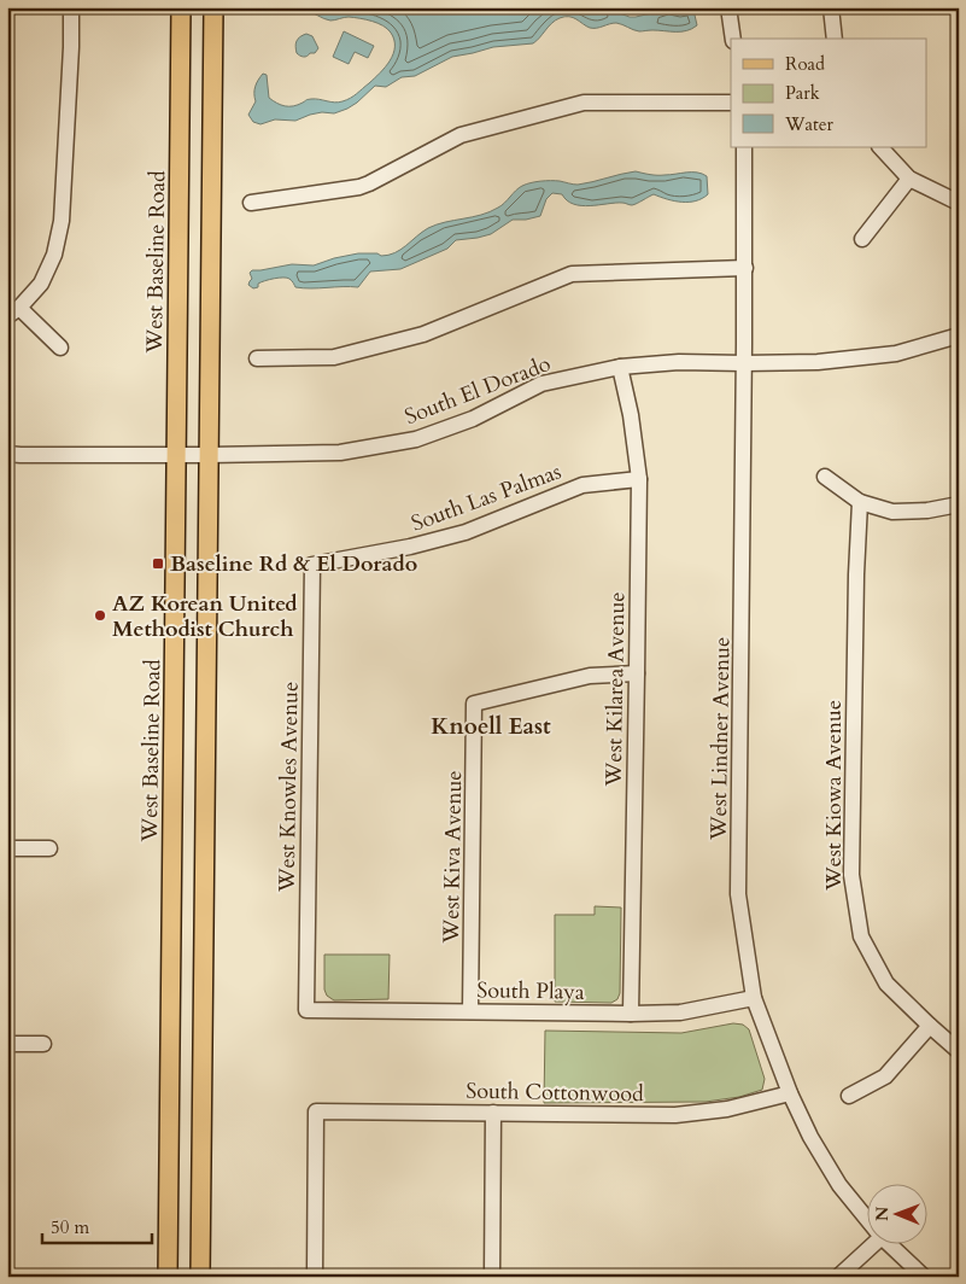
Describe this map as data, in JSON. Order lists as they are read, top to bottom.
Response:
{
  "streets": {
    "main road": ["West Baseline Road"],
    "street": [
      "South El Dorado",
      "South Las Palmas",
      "West Kilarea Avenue",
      "West Lindner Avenue",
      "West Knowles Avenue",
      "West Kiowa Avenue",
      "West Kiva Avenue",
      "South Playa",
      "South Cottonwood"
    ]
  },
  "crossings": [
    ["West Baseline Road", "South El Dorado"],
    ["South El Dorado", "West Kilarea Avenue"],
    ["South El Dorado", "West Lindner Avenue"],
    ["South Las Palmas", "West Kilarea Avenue"],
    ["South Las Palmas", "West Knowles Avenue"],
    ["West Kilarea Avenue", "West Kiva Avenue"],
    ["West Kilarea Avenue", "South Playa"],
    ["West Lindner Avenue", "South Playa"],
    ["West Lindner Avenue", "South Cottonwood"],
    ["West Knowles Avenue", "South Playa"],
    ["West Kiva Avenue", "South Playa"]
  ],
  "districts": ["Knoell East"],
  "places": {
    "transit": ["Baseline Rd & El Dorado"],
    "other": ["AZ Korean United Methodist Church"]
  },
  "legend": ["Road", "Park", "Water"],
  "scale_bar": "50 m",
  "north": "left"
}
